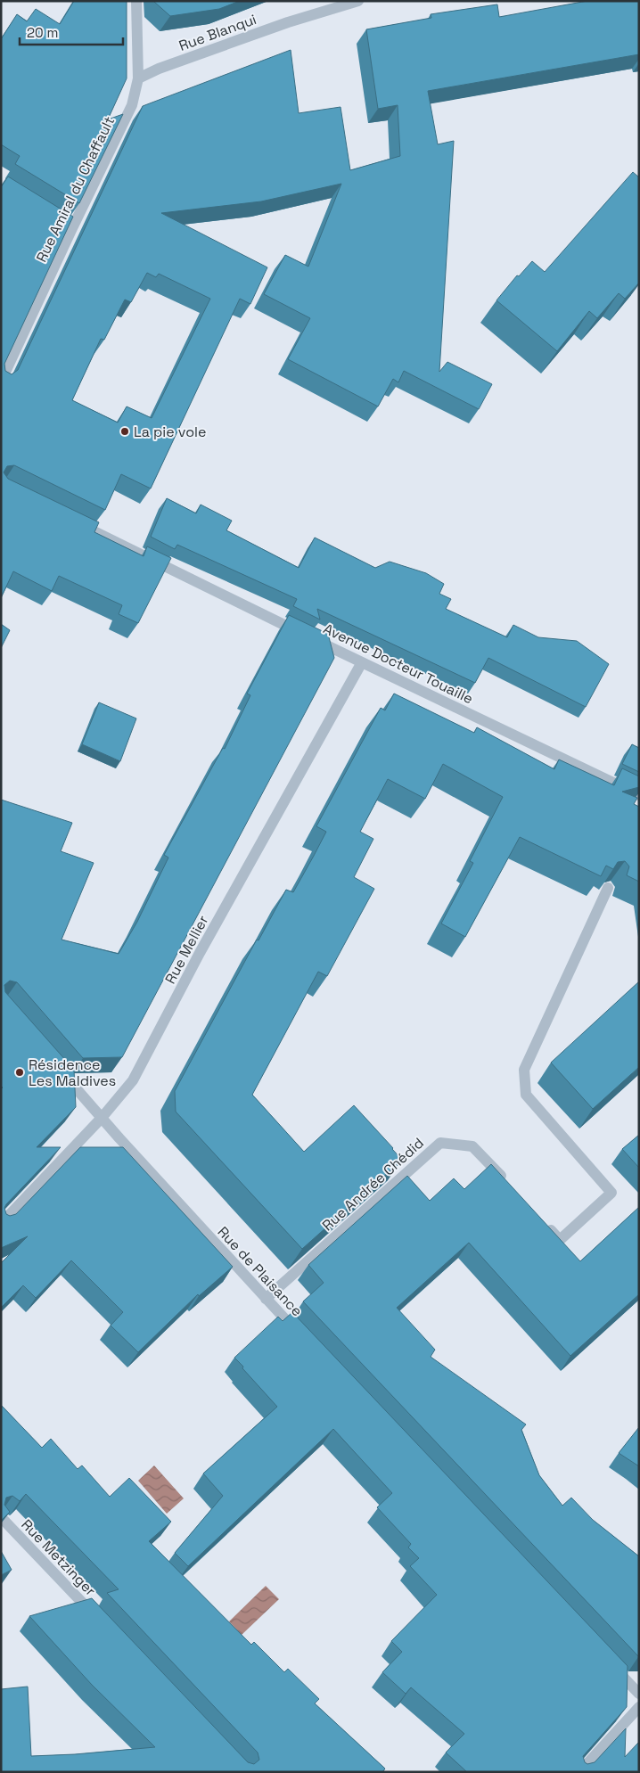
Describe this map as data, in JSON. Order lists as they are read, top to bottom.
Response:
{
  "streets": {
    "street": [
      "Rue Blanqui",
      "Rue Amiral du Chaffault",
      "Avenue Docteur Touaille",
      "Rue Mellier",
      "Rue Andrée Chédid",
      "Rue de Plaisance",
      "Rue Metzinger"
    ]
  },
  "crossings": [
    ["Rue Blanqui", "Rue Amiral du Chaffault"],
    ["Avenue Docteur Touaille", "Rue Mellier"],
    ["Rue Mellier", "Rue de Plaisance"],
    ["Rue Andrée Chédid", "Rue de Plaisance"]
  ],
  "places": ["La pie vole", "Résidence Les Maldives"],
  "scale_bar": "20 m"
}
